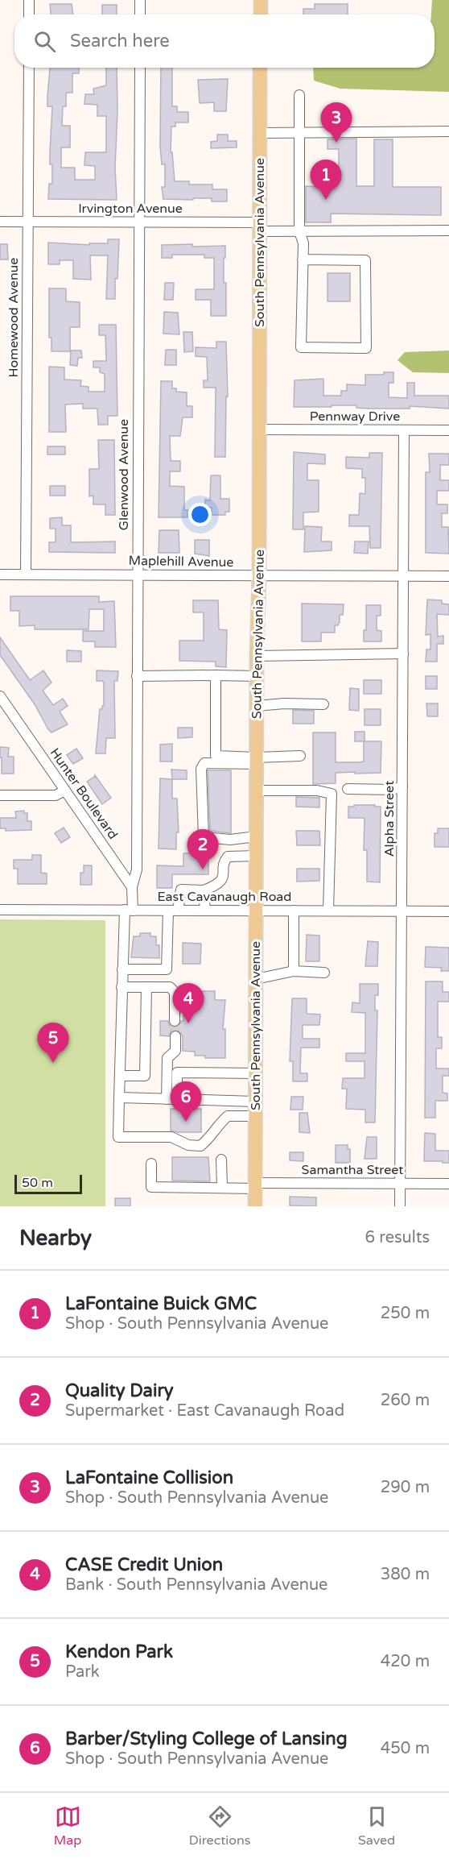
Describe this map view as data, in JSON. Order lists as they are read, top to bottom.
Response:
{
  "streets": {
    "main road": ["South Pennsylvania Avenue"],
    "street": [
      "Irvington Avenue",
      "Homewood Avenue",
      "Pennway Drive",
      "Glenwood Avenue",
      "Maplehill Avenue",
      "Hunter Boulevard",
      "Alpha Street",
      "East Cavanaugh Road",
      "Samantha Street"
    ]
  },
  "crossings": [
    ["Irvington Avenue", "South Pennsylvania Avenue"],
    ["Irvington Avenue", "Homewood Avenue"],
    ["Irvington Avenue", "Glenwood Avenue"],
    ["South Pennsylvania Avenue", "Pennway Drive"],
    ["South Pennsylvania Avenue", "Maplehill Avenue"],
    ["South Pennsylvania Avenue", "East Cavanaugh Road"],
    ["South Pennsylvania Avenue", "Samantha Street"],
    ["Homewood Avenue", "Maplehill Avenue"],
    ["Pennway Drive", "Alpha Street"],
    ["Glenwood Avenue", "Maplehill Avenue"],
    ["Glenwood Avenue", "Hunter Boulevard"],
    ["Maplehill Avenue", "Alpha Street"],
    ["Alpha Street", "East Cavanaugh Road"],
    ["Alpha Street", "Samantha Street"]
  ],
  "scale_bar": "50 m",
  "page": {
    "search": "Search here",
    "pins": [
      "3",
      "1",
      "2",
      "4",
      "5",
      "6"
    ],
    "scale": "50 m",
    "heading": ["Nearby", "6 results"],
    "list": [
      {
        "mark": "1",
        "name": "LaFontaine Buick GMC",
        "note": "Shop · South Pennsylvania Avenue",
        "value": "250 m"
      },
      {
        "mark": "2",
        "name": "Quality Dairy",
        "note": "Supermarket · East Cavanaugh Road",
        "value": "260 m"
      },
      {
        "mark": "3",
        "name": "LaFontaine Collision",
        "note": "Shop · South Pennsylvania Avenue",
        "value": "290 m"
      },
      {
        "mark": "4",
        "name": "CASE Credit Union",
        "note": "Bank · South Pennsylvania Avenue",
        "value": "380 m"
      },
      {
        "mark": "5",
        "name": "Kendon Park",
        "note": "Park",
        "value": "420 m"
      },
      {
        "mark": "6",
        "name": "Barber/Styling College of Lansing",
        "note": "Shop · South Pennsylvania Avenue",
        "value": "450 m"
      }
    ],
    "nav": ["Map", "Directions", "Saved"]
  }
}
